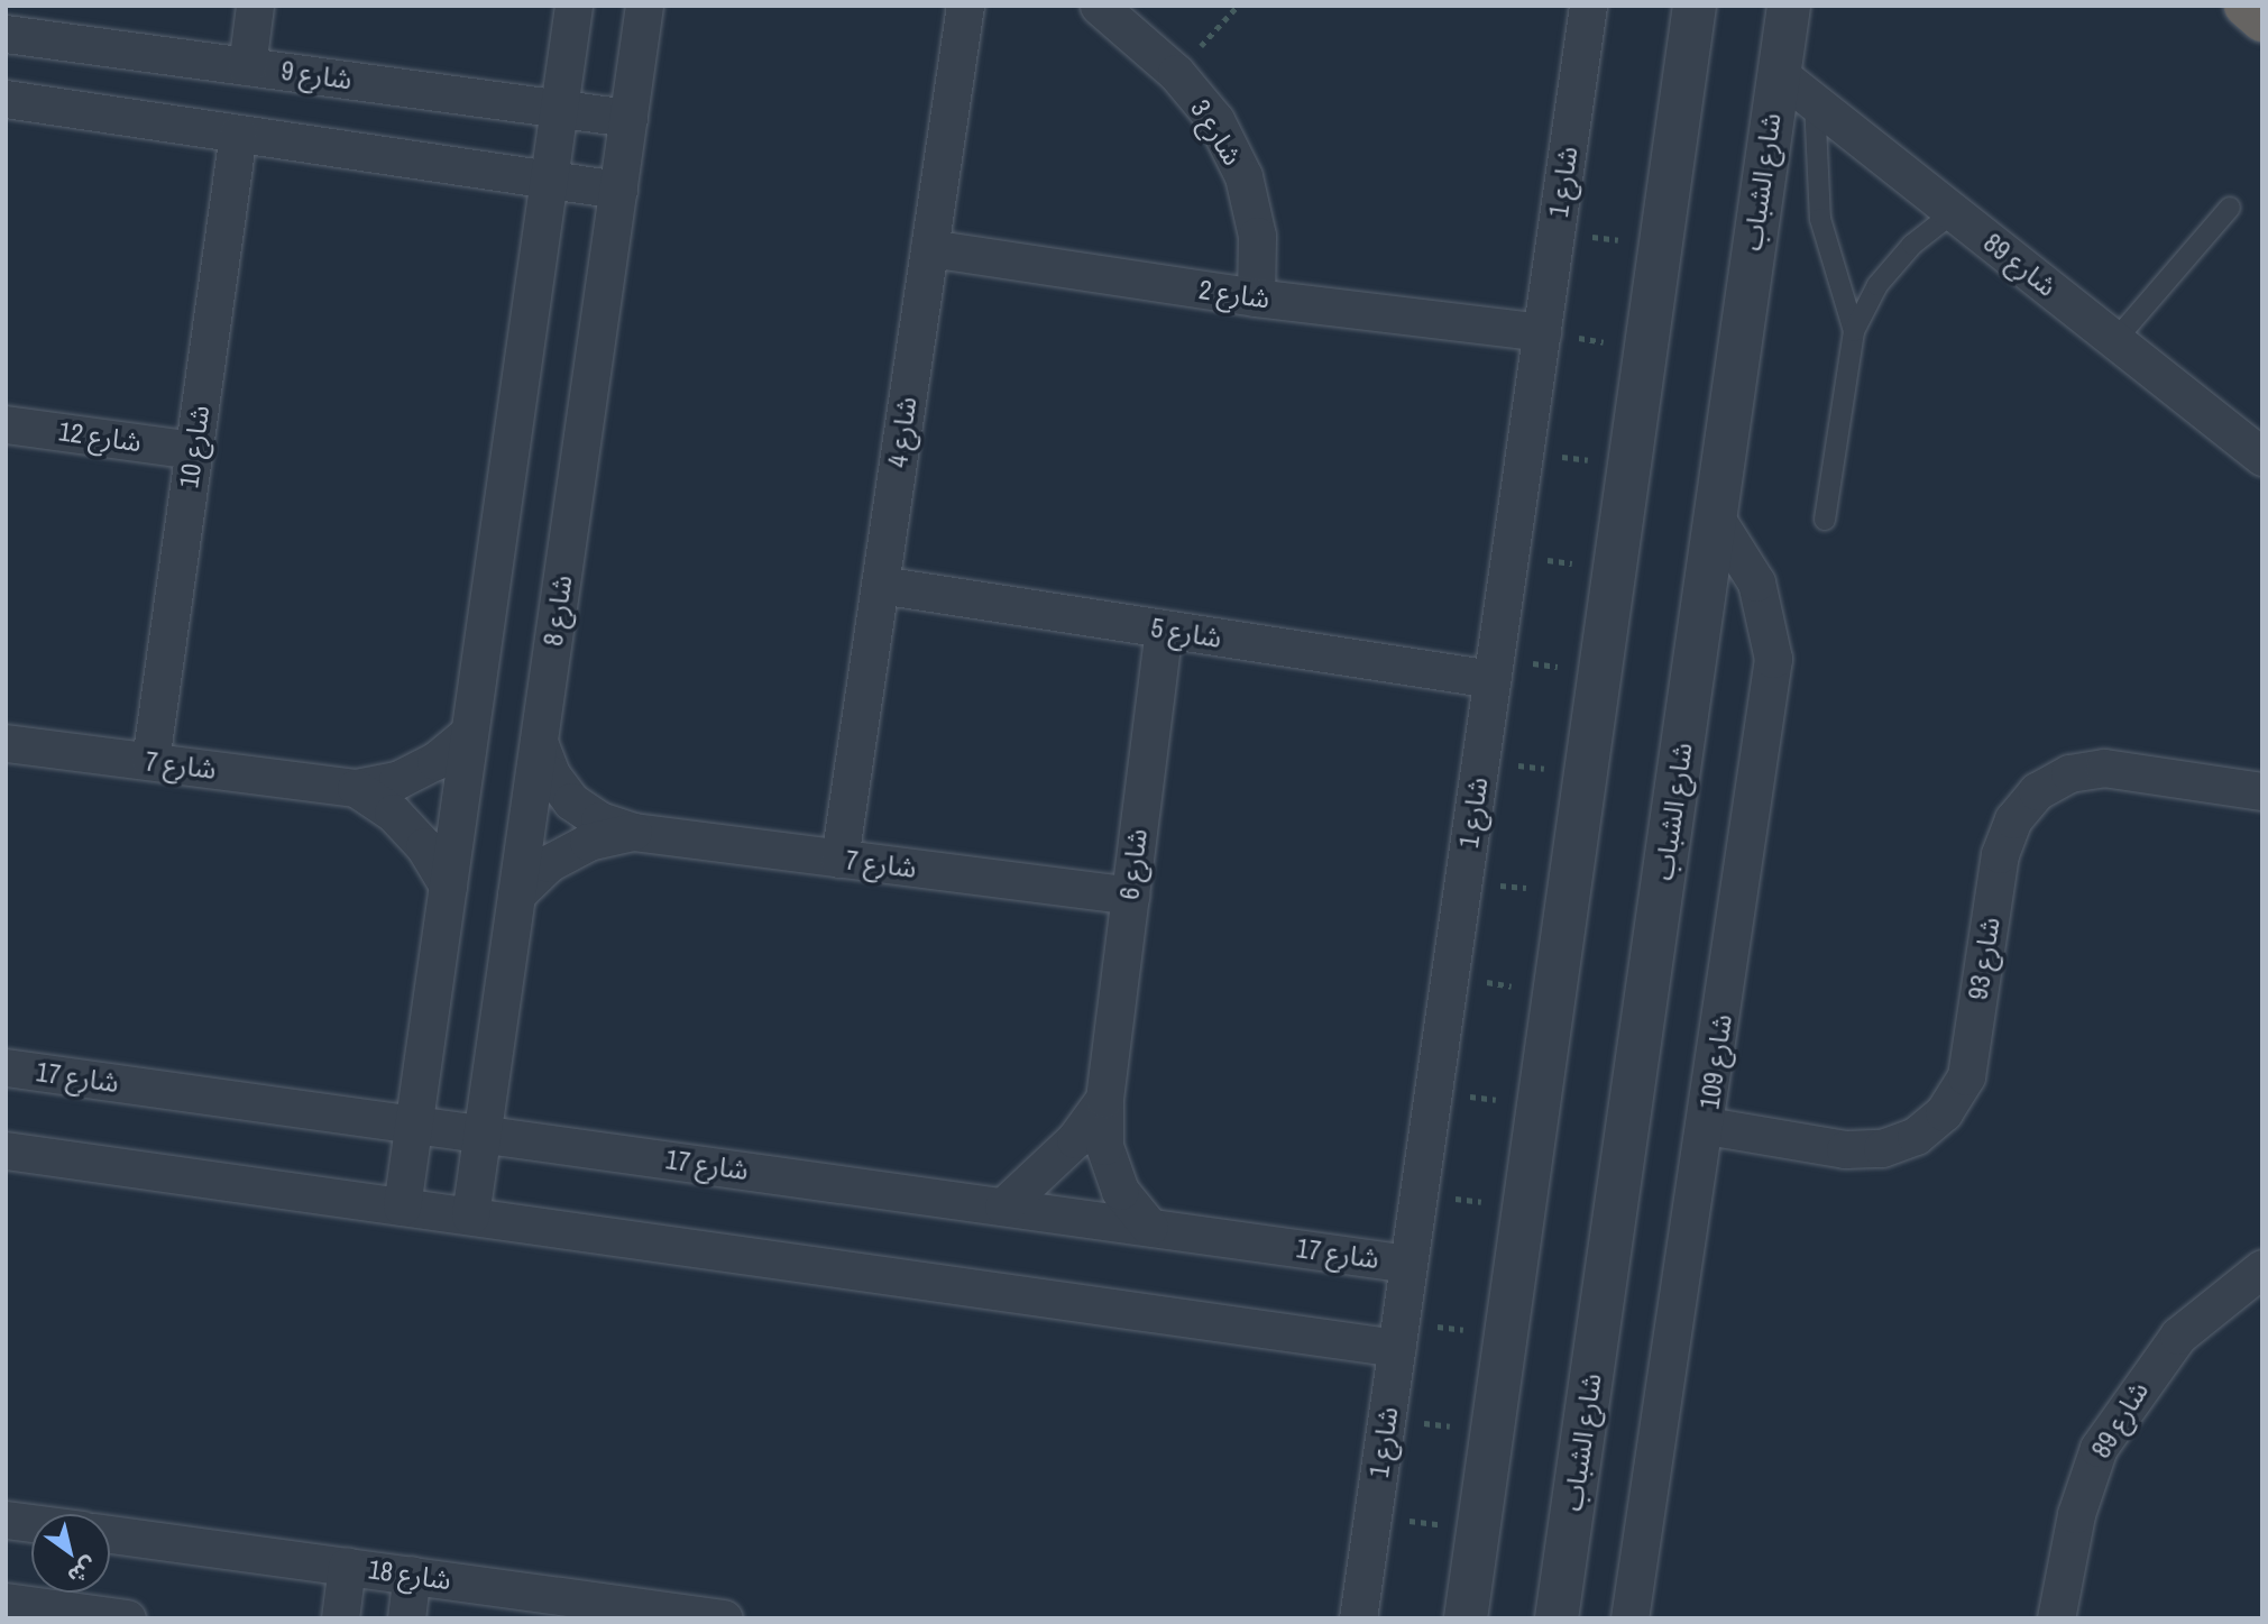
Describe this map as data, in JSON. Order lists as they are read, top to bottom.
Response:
{
  "streets": {
    "street": [
      "شارع 9",
      "شارع 3",
      "شارع 1",
      "شارع الشباب",
      "شارع 89",
      "شارع 2",
      "شارع 4",
      "شارع 12",
      "شارع 10",
      "شارع 8",
      "شارع 5",
      "شارع 7",
      "شارع 6",
      "شارع 93",
      "شارع 109",
      "شارع 17",
      "شارع 18"
    ]
  },
  "crossings": [
    ["شارع 9", "شارع 8"],
    ["شارع 3", "شارع 2"],
    ["شارع 1", "شارع 2"],
    ["شارع 1", "شارع 5"],
    ["شارع 1", "شارع 17"],
    ["شارع الشباب", "شارع 89"],
    ["شارع الشباب", "شارع 109"],
    ["شارع 2", "شارع 4"],
    ["شارع 4", "شارع 5"],
    ["شارع 4", "شارع 7"],
    ["شارع 12", "شارع 10"],
    ["شارع 10", "شارع 7"],
    ["شارع 8", "شارع 7"],
    ["شارع 8", "شارع 17"],
    ["شارع 5", "شارع 6"],
    ["شارع 7", "شارع 6"],
    ["شارع 6", "شارع 17"],
    ["شارع 93", "شارع 109"]
  ],
  "north": "bottom right"
}
